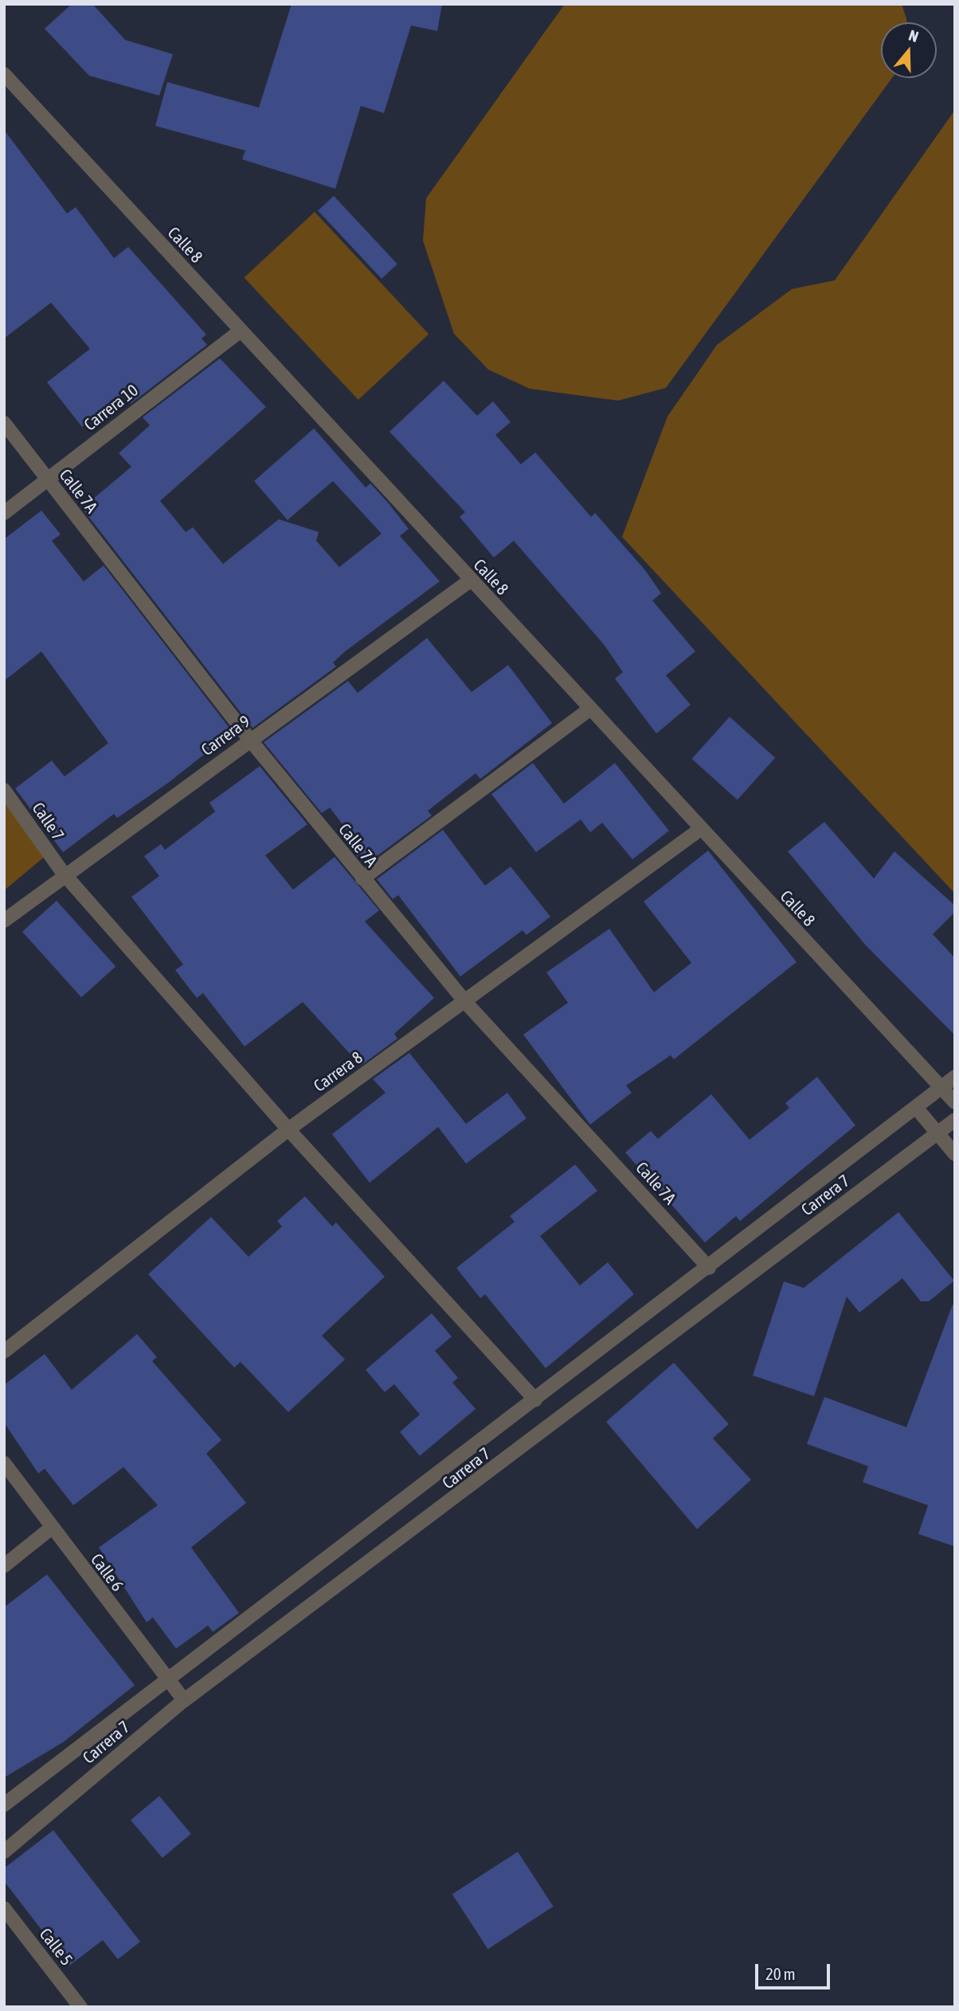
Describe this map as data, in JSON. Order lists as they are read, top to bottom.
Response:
{
  "streets": {
    "street": [
      "Calle 8",
      "Carrera 10",
      "Calle 7A",
      "Carrera 9",
      "Calle 7",
      "Carrera 8",
      "Carrera 7",
      "Calle 6",
      "Calle 5"
    ]
  },
  "crossings": [
    ["Calle 8", "Carrera 10"],
    ["Calle 8", "Carrera 9"],
    ["Calle 8", "Carrera 8"],
    ["Calle 8", "Carrera 7"],
    ["Carrera 10", "Calle 7A"],
    ["Calle 7A", "Carrera 9"],
    ["Calle 7A", "Carrera 8"],
    ["Calle 7A", "Carrera 7"],
    ["Carrera 9", "Calle 7"],
    ["Calle 7", "Carrera 8"],
    ["Calle 7", "Carrera 7"],
    ["Carrera 7", "Calle 6"]
  ],
  "scale_bar": "20 m",
  "north": "top"
}
